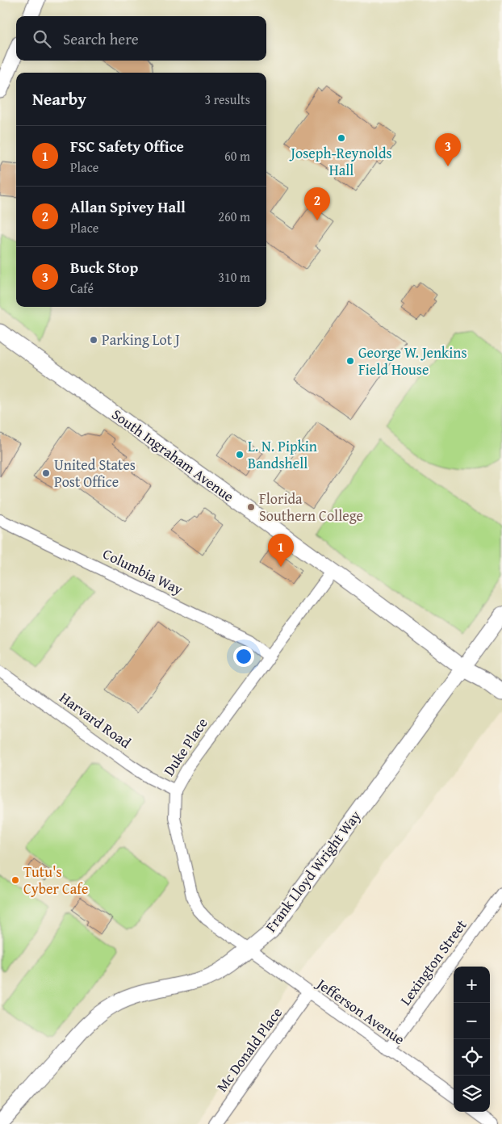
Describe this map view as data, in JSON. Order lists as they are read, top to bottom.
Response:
{
  "streets": {
    "street": [
      "South Ingraham Avenue",
      "Columbia Way",
      "Harvard Road",
      "Duke Place",
      "Frank Lloyd Wright Way",
      "Lexington Street",
      "Jefferson Avenue",
      "Mc Donald Place"
    ]
  },
  "crossings": [
    ["South Ingraham Avenue", "Duke Place"],
    ["South Ingraham Avenue", "Frank Lloyd Wright Way"],
    ["Columbia Way", "Duke Place"],
    ["Harvard Road", "Duke Place"],
    ["Duke Place", "Frank Lloyd Wright Way"],
    ["Duke Place", "Jefferson Avenue"],
    ["Frank Lloyd Wright Way", "Jefferson Avenue"],
    ["Lexington Street", "Jefferson Avenue"],
    ["Jefferson Avenue", "Mc Donald Place"]
  ],
  "places": [
    "Joseph-Reynolds Hall",
    "Parking Lot J",
    "George W. Jenkins Field House",
    "L. N. Pipkin Bandshell",
    "United States Post Office",
    "Florida Southern College",
    "Tutu's Cyber Cafe"
  ],
  "page": {
    "search": "Search here",
    "heading": ["Nearby", "3 results"],
    "list": [
      {
        "mark": "1",
        "name": "FSC Safety Office",
        "note": "Place",
        "value": "60 m"
      },
      {
        "mark": "2",
        "name": "Allan Spivey Hall",
        "note": "Place",
        "value": "260 m"
      },
      {
        "mark": "3",
        "name": "Buck Stop",
        "note": "Café",
        "value": "310 m"
      }
    ],
    "pins": ["3", "2", "1"],
    "map_buttons": ["+", "−"]
  }
}
